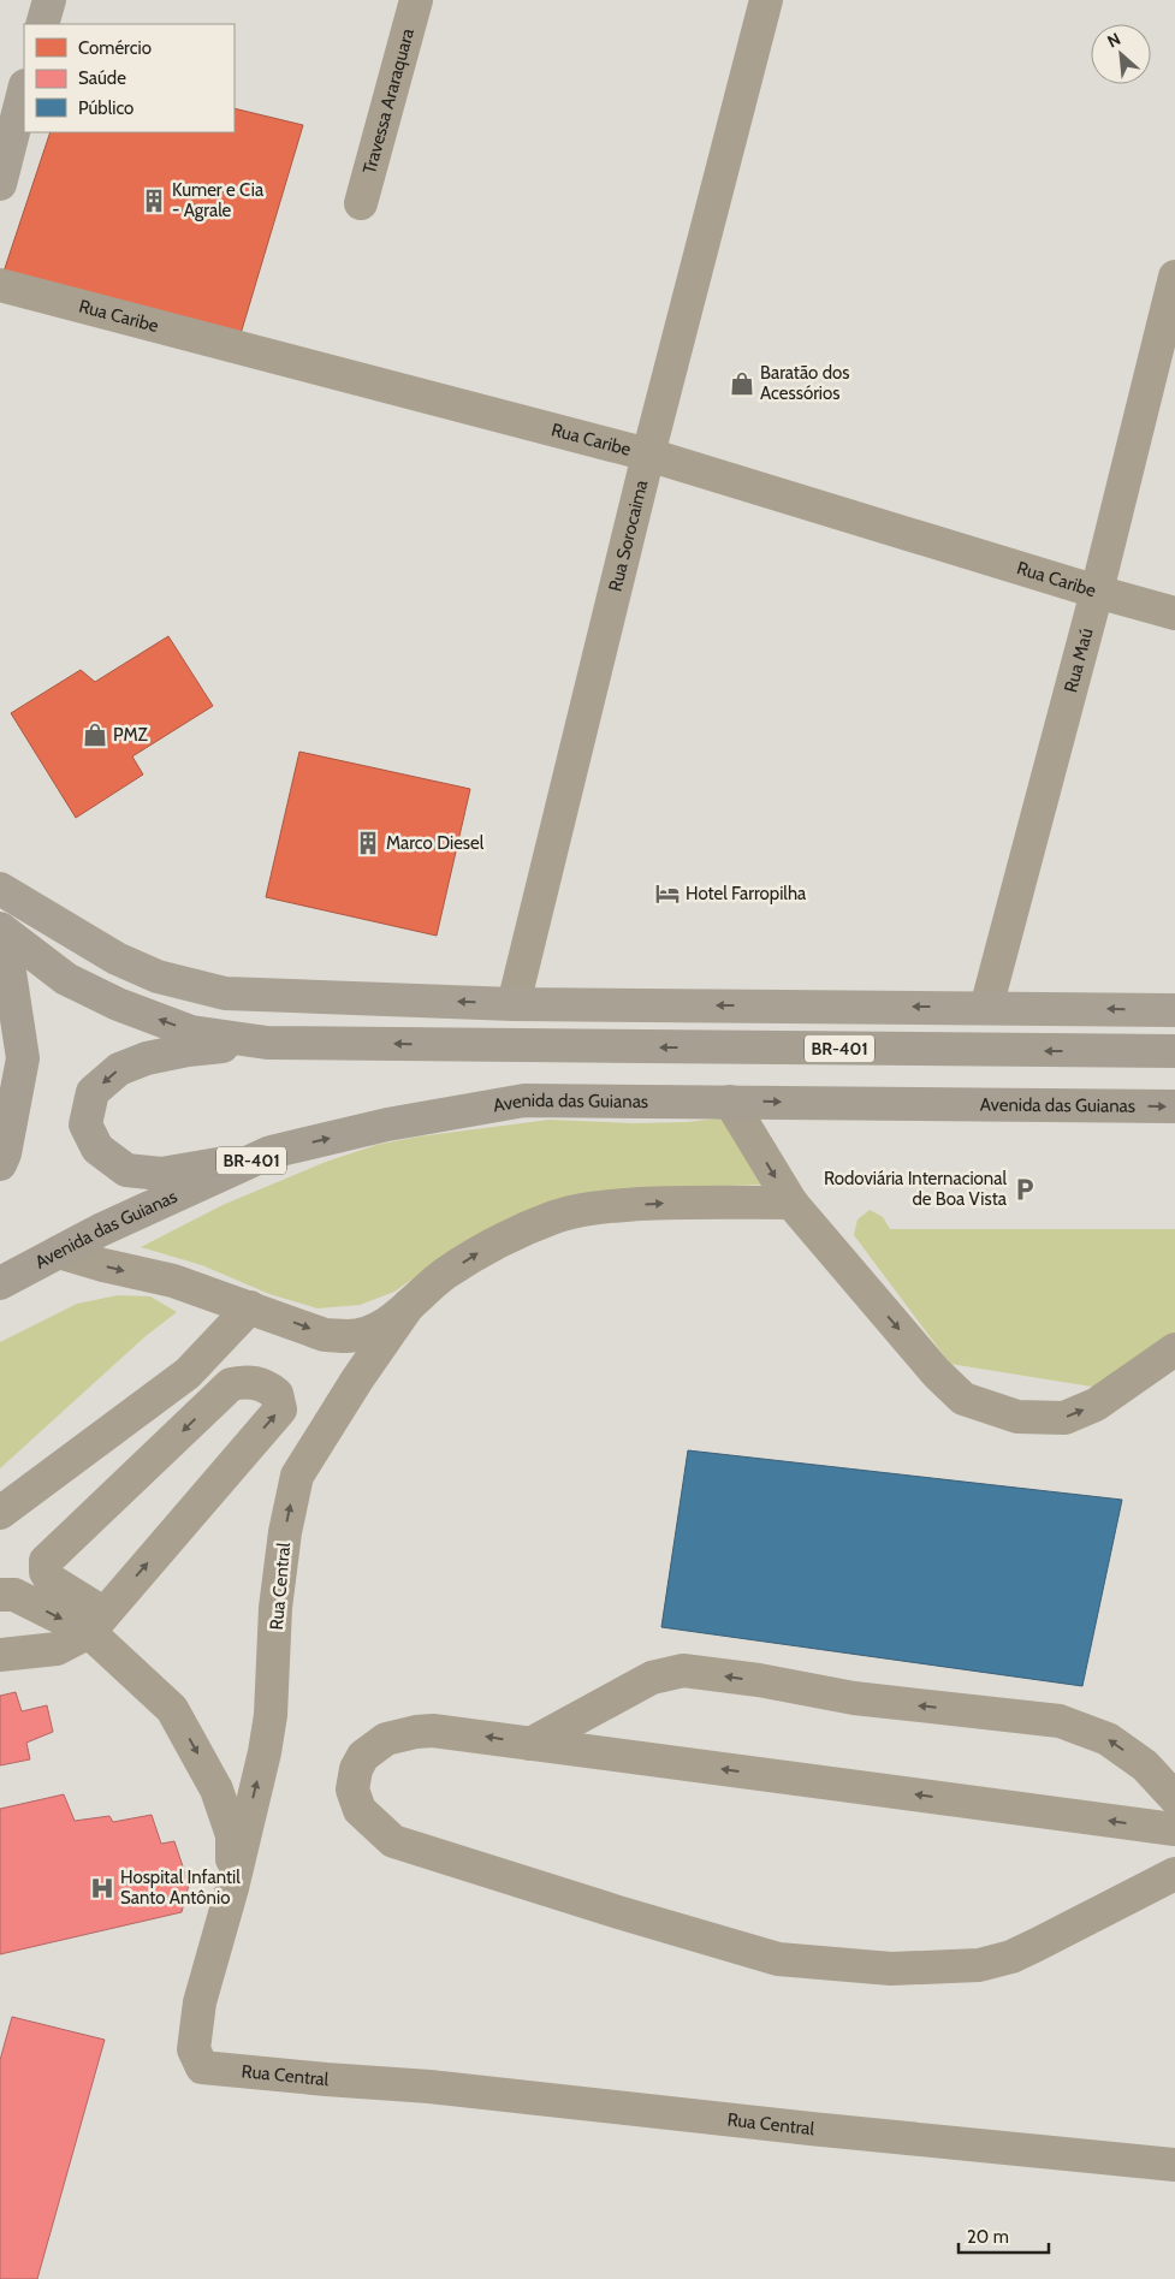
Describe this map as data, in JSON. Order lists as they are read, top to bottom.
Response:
{
  "streets": {
    "highway": ["BR-401", "Avenida das Guianas"],
    "street": [
      "Travessa Araraquara",
      "Rua Caribe",
      "Rua Sorocaima",
      "Rua Maú",
      "Rua Central"
    ]
  },
  "crossings": [
    ["Rua Caribe", "Rua Sorocaima"],
    ["Rua Caribe", "Rua Maú"]
  ],
  "places": {
    "building": ["Kumer e Cia - Agrale", "Marco Diesel"],
    "shop": ["Baratão dos Acessórios", "PMZ"],
    "hotel": ["Hotel Farropilha"],
    "parking": ["Rodoviária Internacional de Boa Vista"],
    "hospital": ["Hospital Infantil Santo Antônio"]
  },
  "legend": ["Comércio", "Saúde", "Público"],
  "scale_bar": "20 m",
  "north": "top left"
}
